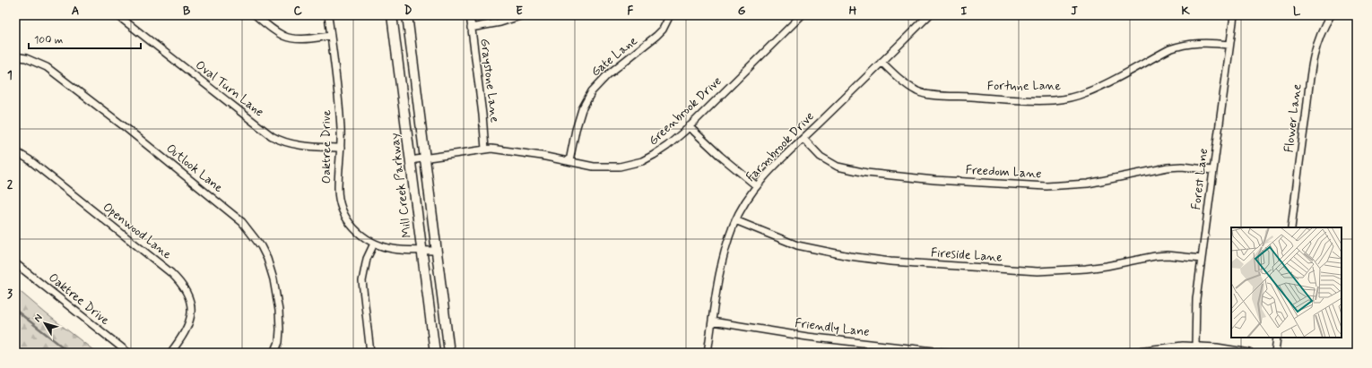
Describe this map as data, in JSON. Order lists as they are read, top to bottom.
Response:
{
  "streets": {
    "main road": ["Mill Creek Parkway"],
    "street": [
      "Gate Lane",
      "Graystone Lane",
      "Fortune Lane",
      "Oval Turn Lane",
      "Greenbrook Drive",
      "Flower Lane",
      "Oaktree Drive",
      "Farmbrook Drive",
      "Outlook Lane",
      "Freedom Lane",
      "Forest Lane",
      "Openwood Lane",
      "Fireside Lane",
      "Friendly Lane"
    ]
  },
  "crossings": [
    ["Gate Lane", "Greenbrook Drive"],
    ["Graystone Lane", "Greenbrook Drive"],
    ["Fortune Lane", "Farmbrook Drive"],
    ["Fortune Lane", "Forest Lane"],
    ["Oval Turn Lane", "Oaktree Drive"],
    ["Greenbrook Drive", "Mill Creek Parkway"],
    ["Oaktree Drive", "Mill Creek Parkway"],
    ["Farmbrook Drive", "Freedom Lane"],
    ["Farmbrook Drive", "Fireside Lane"],
    ["Farmbrook Drive", "Friendly Lane"],
    ["Freedom Lane", "Forest Lane"],
    ["Forest Lane", "Fireside Lane"]
  ],
  "scale_bar": "100 m",
  "north": "top left",
  "grid": {
    "columns": [
      "A",
      "B",
      "C",
      "D",
      "E",
      "F",
      "G",
      "H",
      "I",
      "J",
      "K",
      "L"
    ],
    "rows": ["1", "2", "3"]
  }
}
